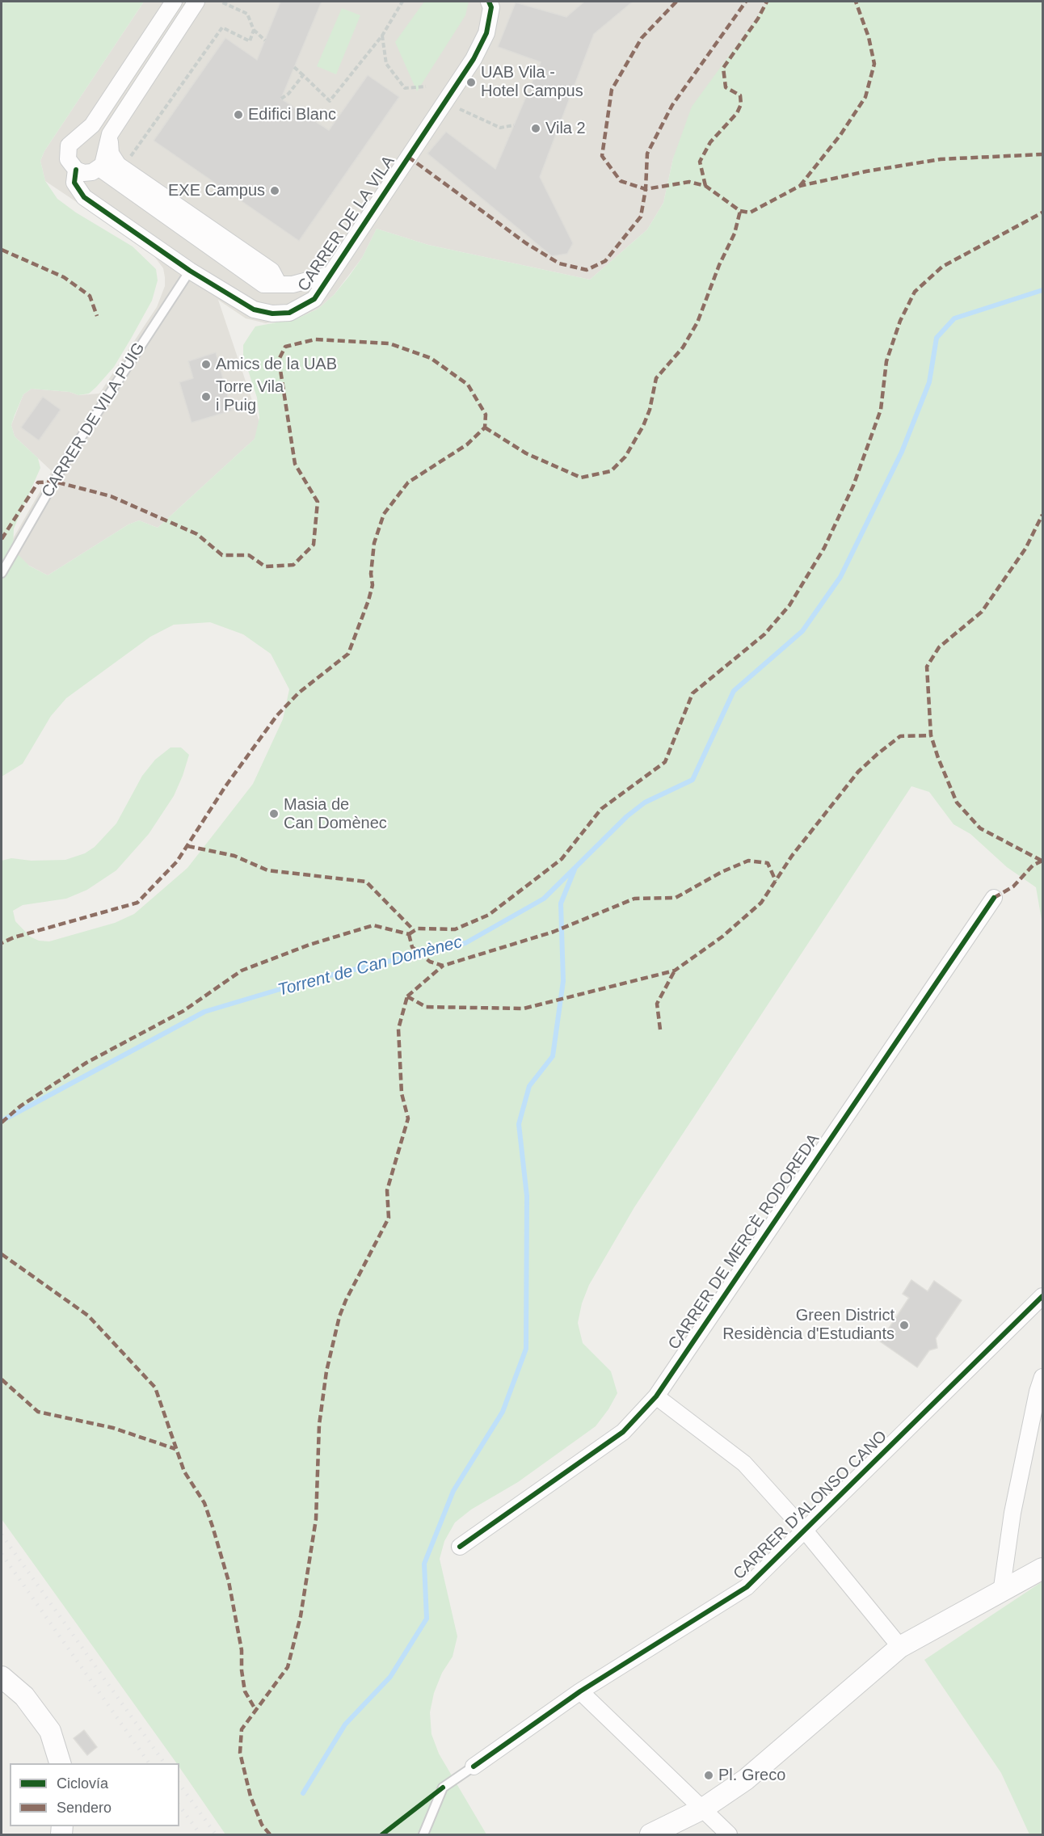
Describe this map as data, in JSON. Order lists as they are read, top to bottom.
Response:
{
  "streets": {
    "street": ["CARRER DE LA VILA", "CARRER DE MERCÈ RODOREDA", "CARRER D'ALONSO CANO"],
    "lane": ["CARRER DE VILA PUIG"]
  },
  "crossings": [
    ["CARRER DE LA VILA", "CARRER DE VILA PUIG"]
  ],
  "water": ["Torrent de Can Domènec"],
  "places": [
    "UAB Vila - Hotel Campus",
    "Edifici Blanc",
    "Vila 2",
    "EXE Campus",
    "Amics de la UAB",
    "Torre Vila i Puig",
    "Masia de Can Domènec",
    "Green District Residència d'Estudiants",
    "Pl. Greco"
  ],
  "legend": ["Ciclovía", "Sendero"]
}
